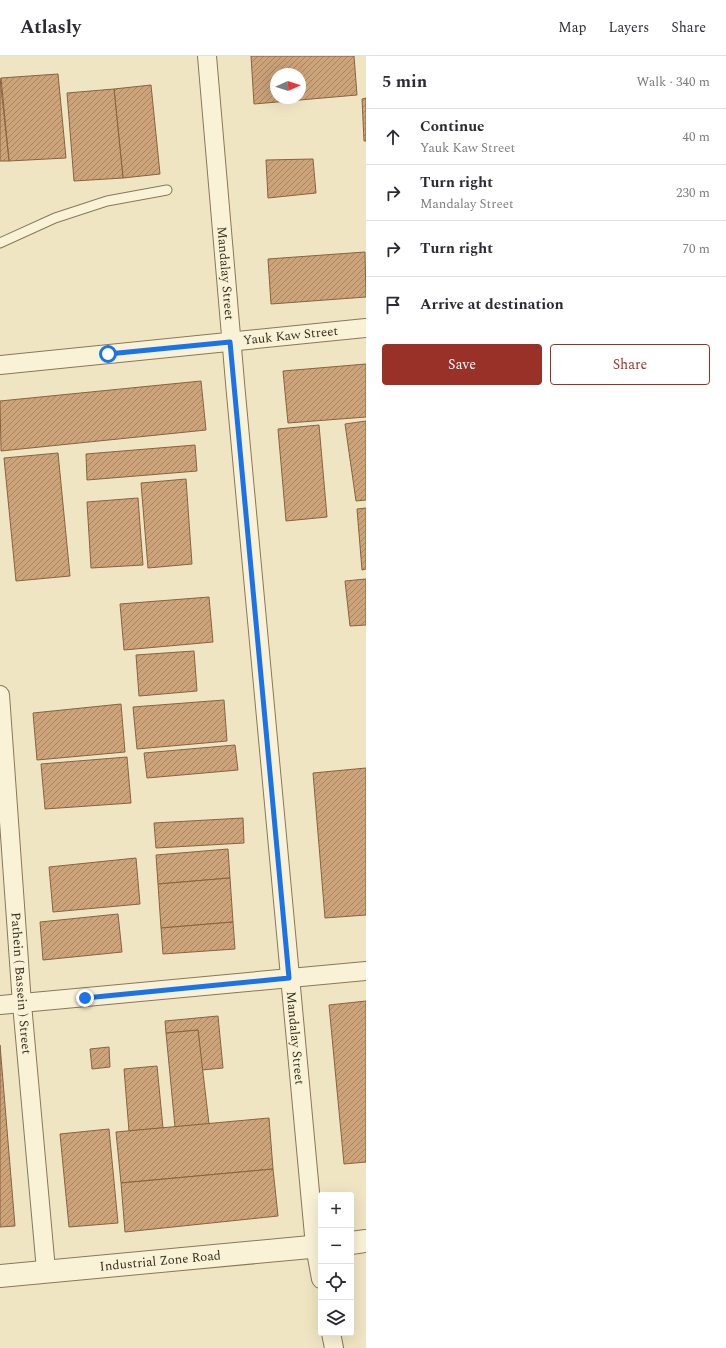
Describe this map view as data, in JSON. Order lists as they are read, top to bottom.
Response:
{
  "streets": {
    "street": [
      "Mandalay Street",
      "Yauk Kaw Street",
      "Pathein ( Bassein ) Street",
      "Industrial Zone Road"
    ]
  },
  "crossings": [
    ["Mandalay Street", "Yauk Kaw Street"],
    ["Mandalay Street", "Industrial Zone Road"],
    ["Pathein ( Bassein ) Street", "Industrial Zone Road"]
  ],
  "north": "right",
  "page": {
    "header": "Atlasly",
    "nav": ["Map", "Layers", "Share"],
    "heading": ["5 min", "Walk · 340 m"],
    "list": [
      ["Continue", "Yauk Kaw Street", "40 m"],
      ["Turn right", "Mandalay Street", "230 m"],
      ["Turn right", "70 m"],
      "Arrive at destination"
    ],
    "buttons": ["Save", "Share"],
    "map_buttons": ["+", "−"]
  }
}
